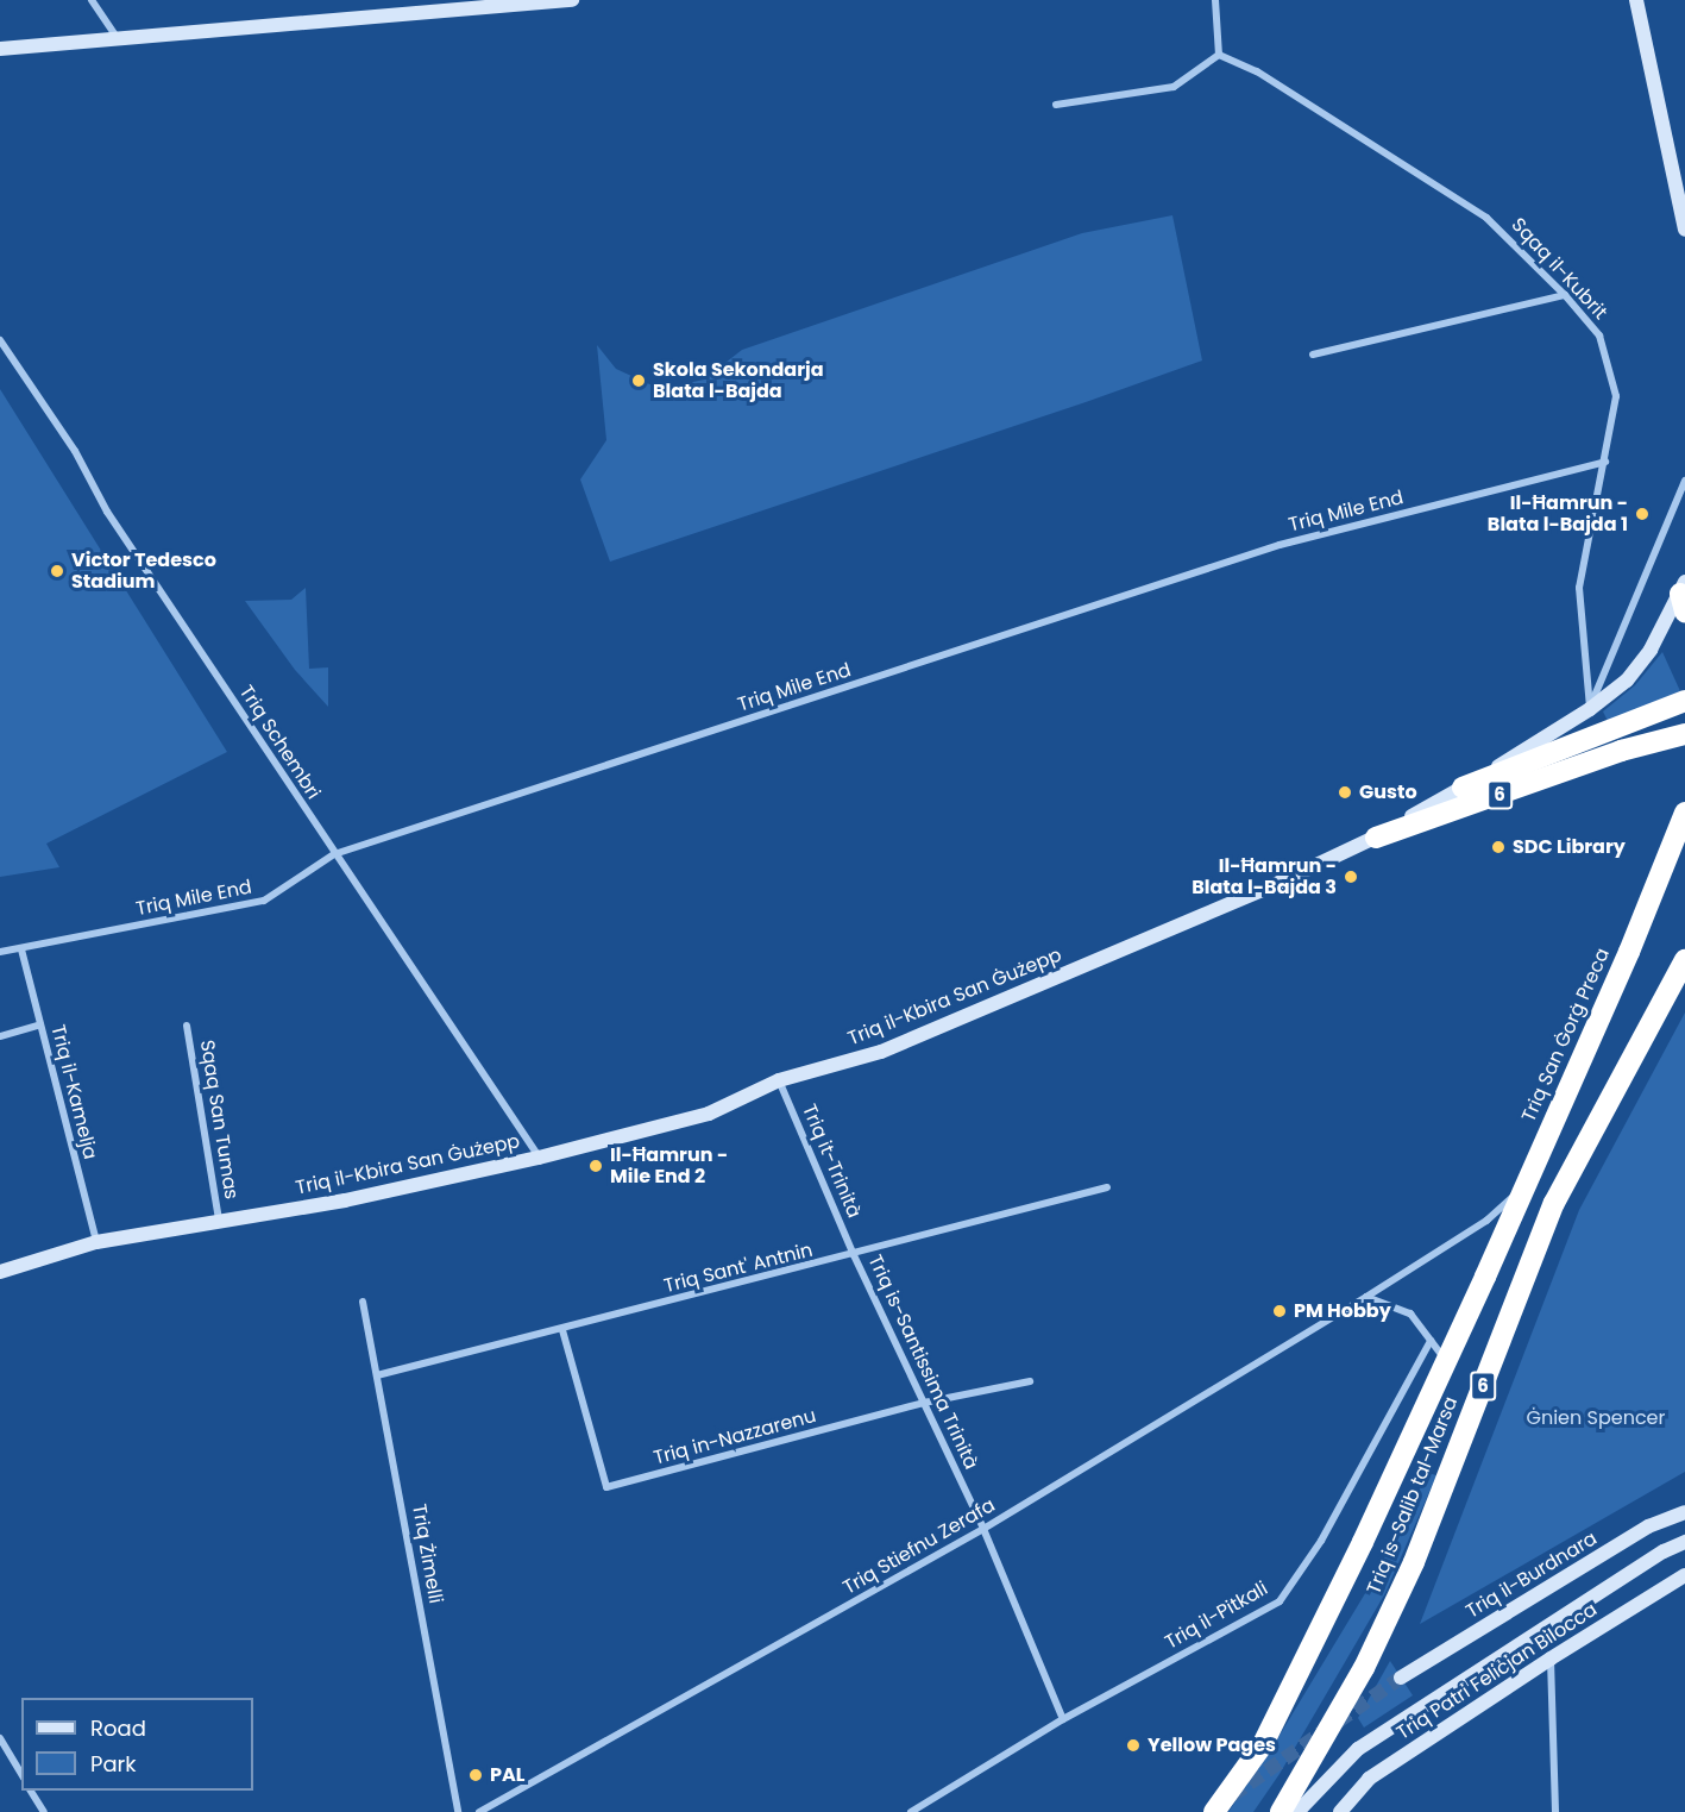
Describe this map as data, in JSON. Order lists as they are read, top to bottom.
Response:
{
  "streets": {
    "highway": ["6", "Triq San Ġorġ Preca", "Triq is-Salib tal-Marsa"],
    "main road": ["Triq il-Kbira San Ġużepp", "Triq il-Burdnara", "Triq Patri Feliċjan Bilocca"],
    "street": [
      "Sqaq il-Kubrit",
      "Triq Mile End",
      "Triq Schembri",
      "Triq il-Kamelja",
      "Sqaq San Tumas",
      "Triq it-Trinità",
      "Triq Sant' Antnin",
      "Triq is-Santissima Trinità",
      "Triq in-Nazzarenu",
      "Triq Stiefnu Zerafa",
      "Triq Żimelli",
      "Triq il-Pitkali"
    ]
  },
  "crossings": [
    ["Sqaq il-Kubrit", "Triq Mile End"],
    ["Sqaq il-Kubrit", "Triq il-Kbira San Ġużepp"],
    ["Triq Mile End", "Triq Schembri"],
    ["Triq Mile End", "Triq il-Kamelja"],
    ["Triq Schembri", "Triq il-Kbira San Ġużepp"],
    ["6", "Triq il-Kbira San Ġużepp"],
    ["Triq il-Kbira San Ġużepp", "Triq il-Kamelja"],
    ["Triq il-Kbira San Ġużepp", "Sqaq San Tumas"],
    ["Triq il-Kbira San Ġużepp", "Triq it-Trinità"],
    ["Triq San Ġorġ Preca", "Triq is-Salib tal-Marsa"],
    ["Triq San Ġorġ Preca", "Triq Stiefnu Zerafa"],
    ["Triq it-Trinità", "Triq Sant' Antnin"],
    ["Triq it-Trinità", "Triq is-Santissima Trinità"],
    ["Triq Sant' Antnin", "Triq is-Santissima Trinità"],
    ["Triq Sant' Antnin", "Triq in-Nazzarenu"],
    ["Triq Sant' Antnin", "Triq Żimelli"],
    ["Triq is-Santissima Trinità", "Triq in-Nazzarenu"],
    ["Triq is-Santissima Trinità", "Triq Stiefnu Zerafa"],
    ["Triq is-Santissima Trinità", "Triq il-Pitkali"]
  ],
  "parks": ["Ġnien Spencer"],
  "places": [
    "Skola Sekondarja Blata l-Bajda",
    "Il-Ħamrun - Blata l-Bajda 1",
    "Victor Tedesco Stadium",
    "Gusto",
    "SDC Library",
    "Il-Ħamrun - Blata l-Bajda 3",
    "Il-Ħamrun - Mile End 2",
    "PM Hobby",
    "Yellow Pages",
    "PAL"
  ],
  "legend": ["Road", "Park"]
}
